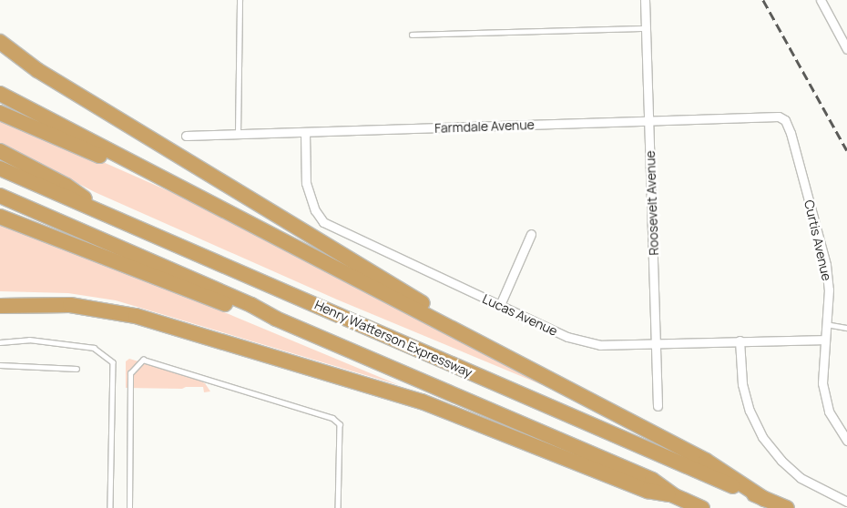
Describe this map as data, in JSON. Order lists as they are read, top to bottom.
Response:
{
  "streets": {
    "highway": ["Henry Watterson Expressway"],
    "street": [
      "Farmdale Avenue",
      "Roosevelt Avenue",
      "Curtis Avenue",
      "Lucas Avenue"
    ]
  },
  "crossings": [
    ["Farmdale Avenue", "Roosevelt Avenue"],
    ["Farmdale Avenue", "Curtis Avenue"],
    ["Farmdale Avenue", "Lucas Avenue"],
    ["Roosevelt Avenue", "Lucas Avenue"],
    ["Curtis Avenue", "Lucas Avenue"]
  ]
}
